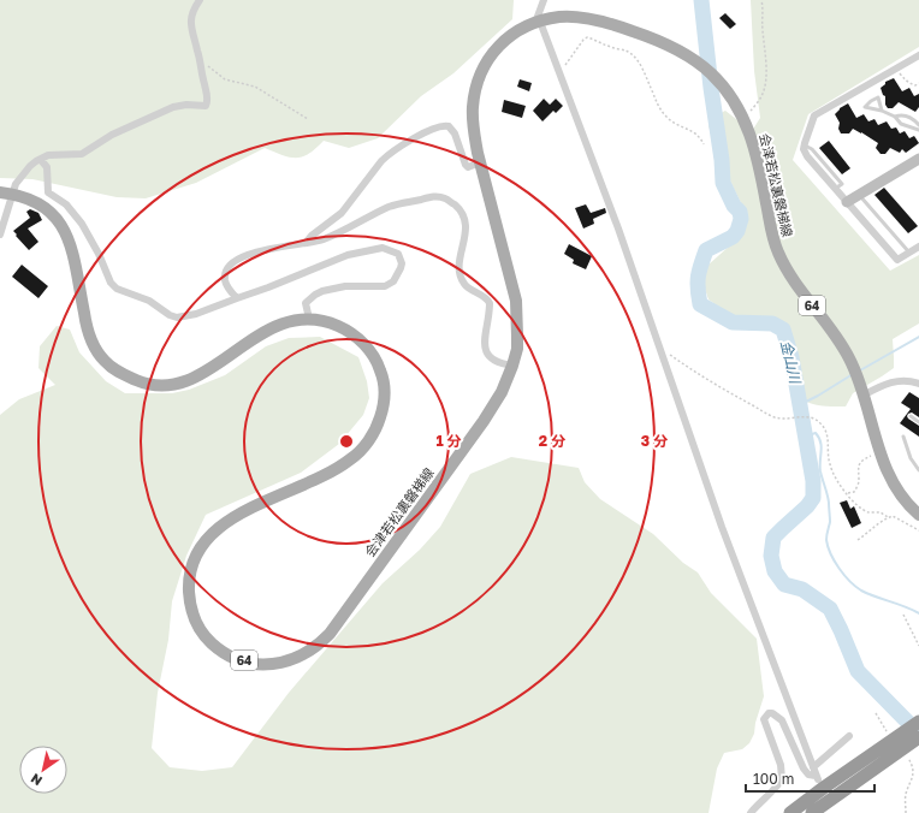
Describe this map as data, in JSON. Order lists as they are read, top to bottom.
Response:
{
  "streets": {
    "main road": ["会津若松裏磐梯線", "64"]
  },
  "water": ["金山川"],
  "scale_bar": "100 m",
  "north": "bottom left",
  "rings": ["1 分", "2 分", "3 分"]
}
